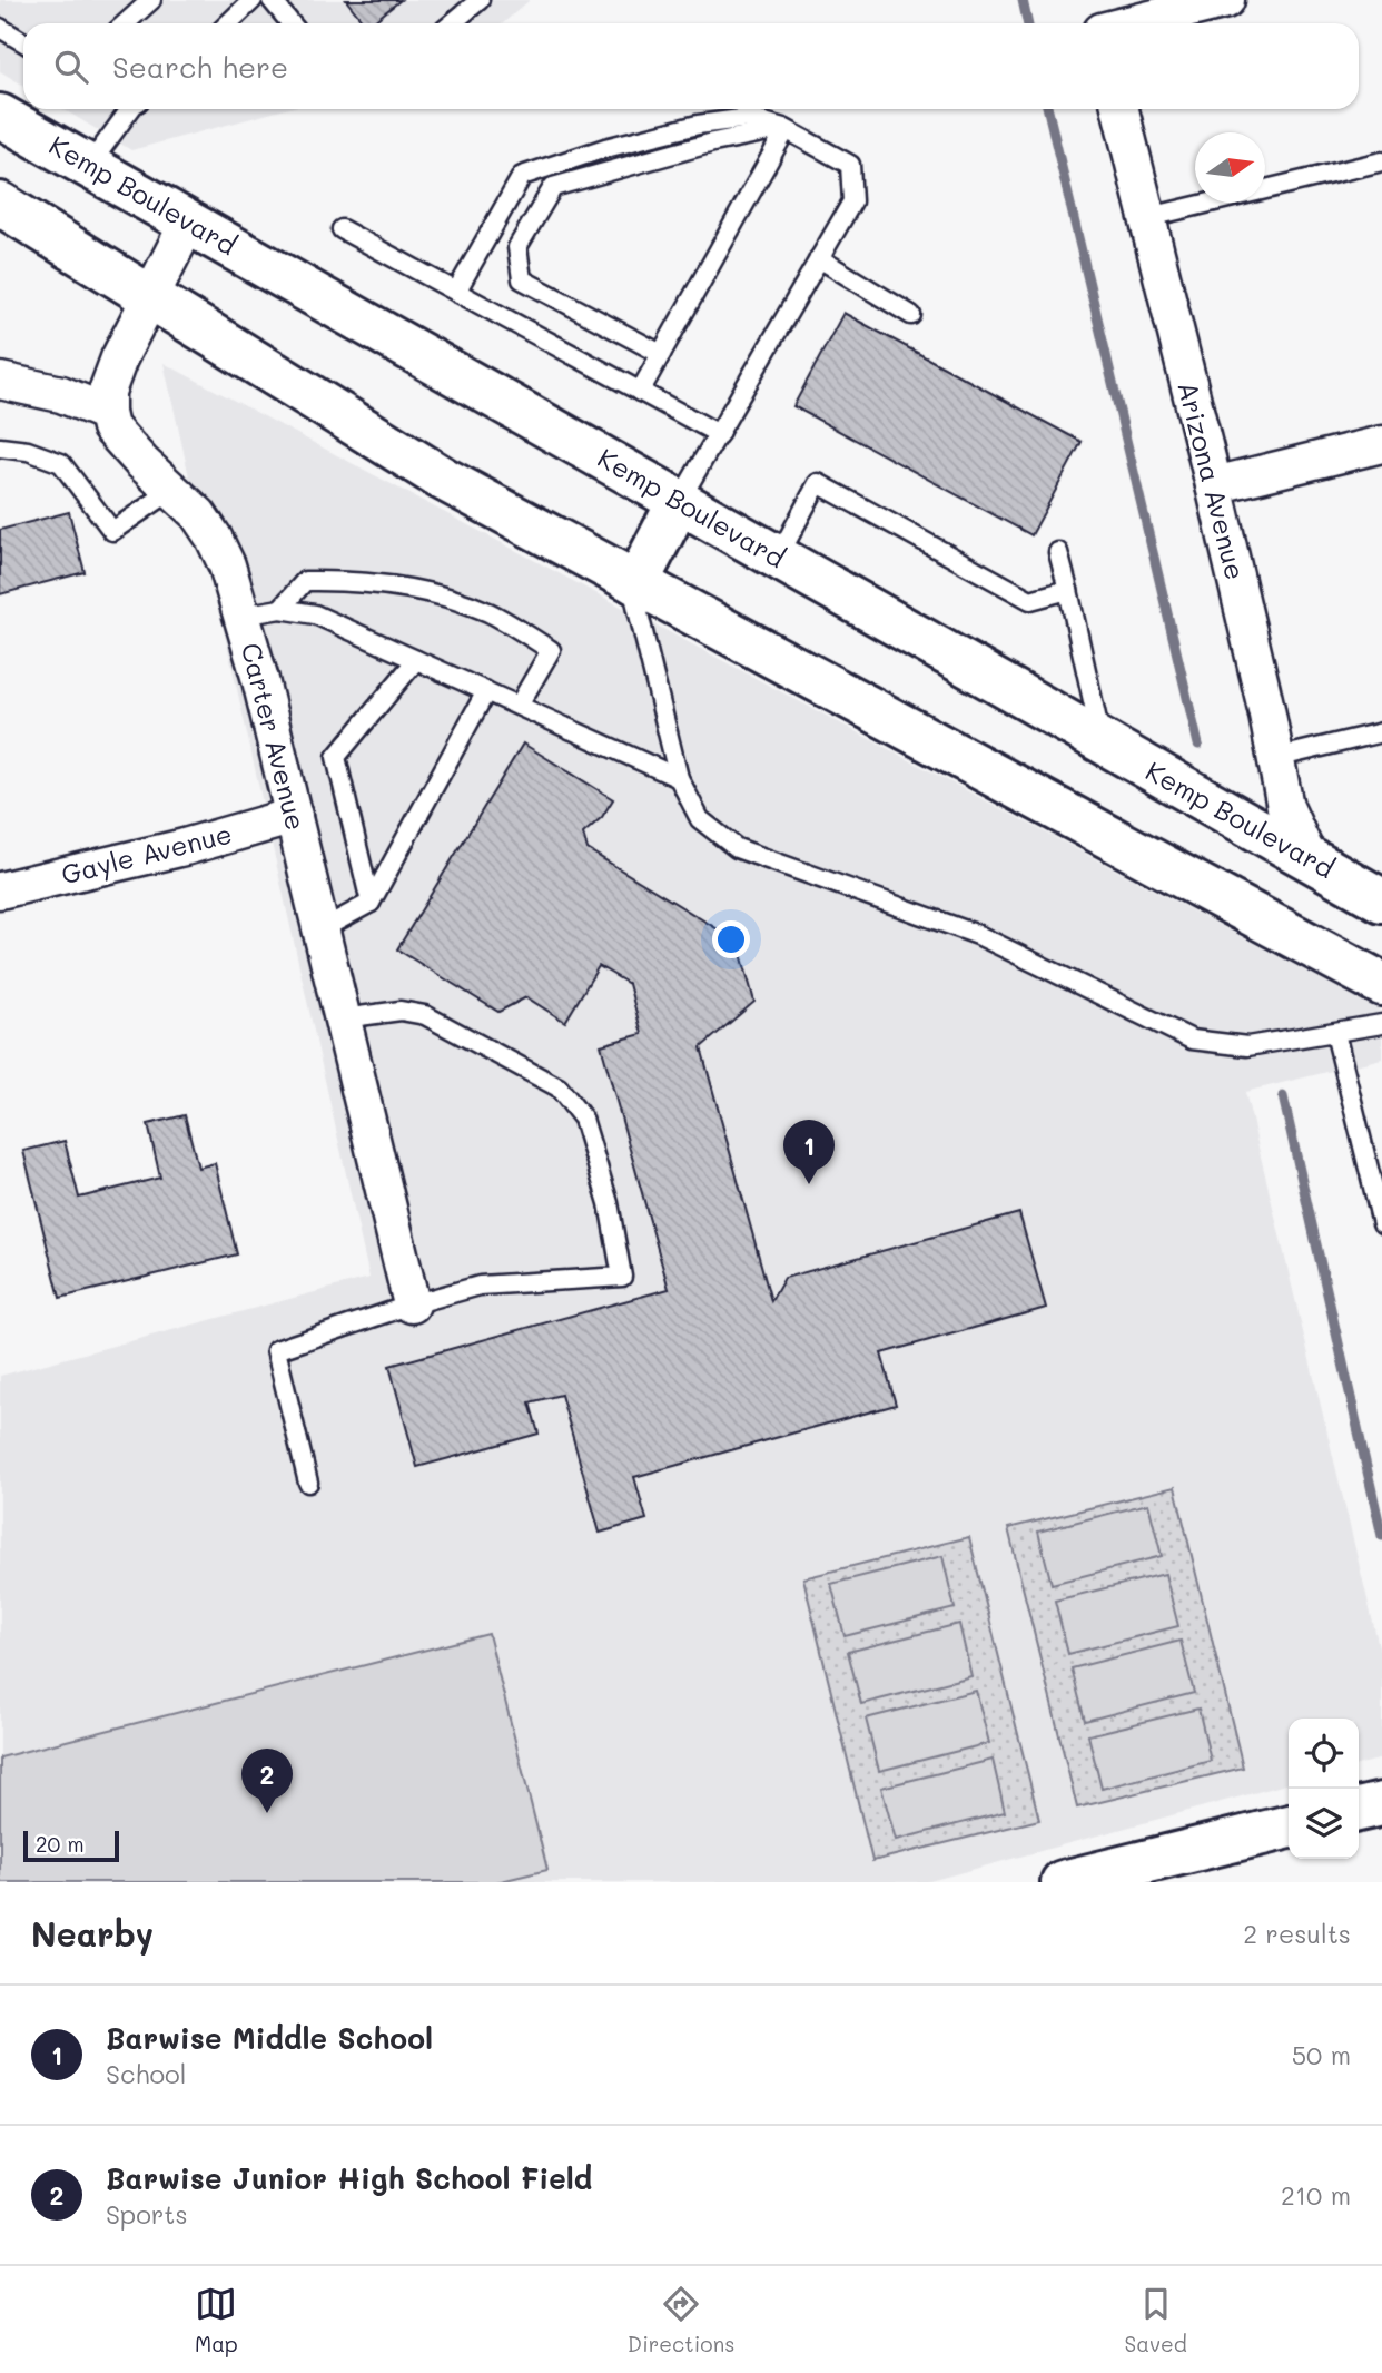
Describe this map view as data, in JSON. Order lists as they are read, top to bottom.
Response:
{
  "streets": {
    "main road": ["Kemp Boulevard"],
    "street": ["Arizona Avenue", "Carter Avenue", "Gayle Avenue"]
  },
  "crossings": [
    ["Kemp Boulevard", "Arizona Avenue"],
    ["Carter Avenue", "Gayle Avenue"]
  ],
  "scale_bar": "20 m",
  "north": "right",
  "page": {
    "search": "Search here",
    "pins": ["1", "2"],
    "scale": "20 m",
    "heading": ["Nearby", "2 results"],
    "list": [
      {
        "mark": "1",
        "name": "Barwise Middle School",
        "note": "School",
        "value": "50 m"
      },
      {
        "mark": "2",
        "name": "Barwise Junior High School Field",
        "note": "Sports",
        "value": "210 m"
      }
    ],
    "nav": ["Map", "Directions", "Saved"]
  }
}
